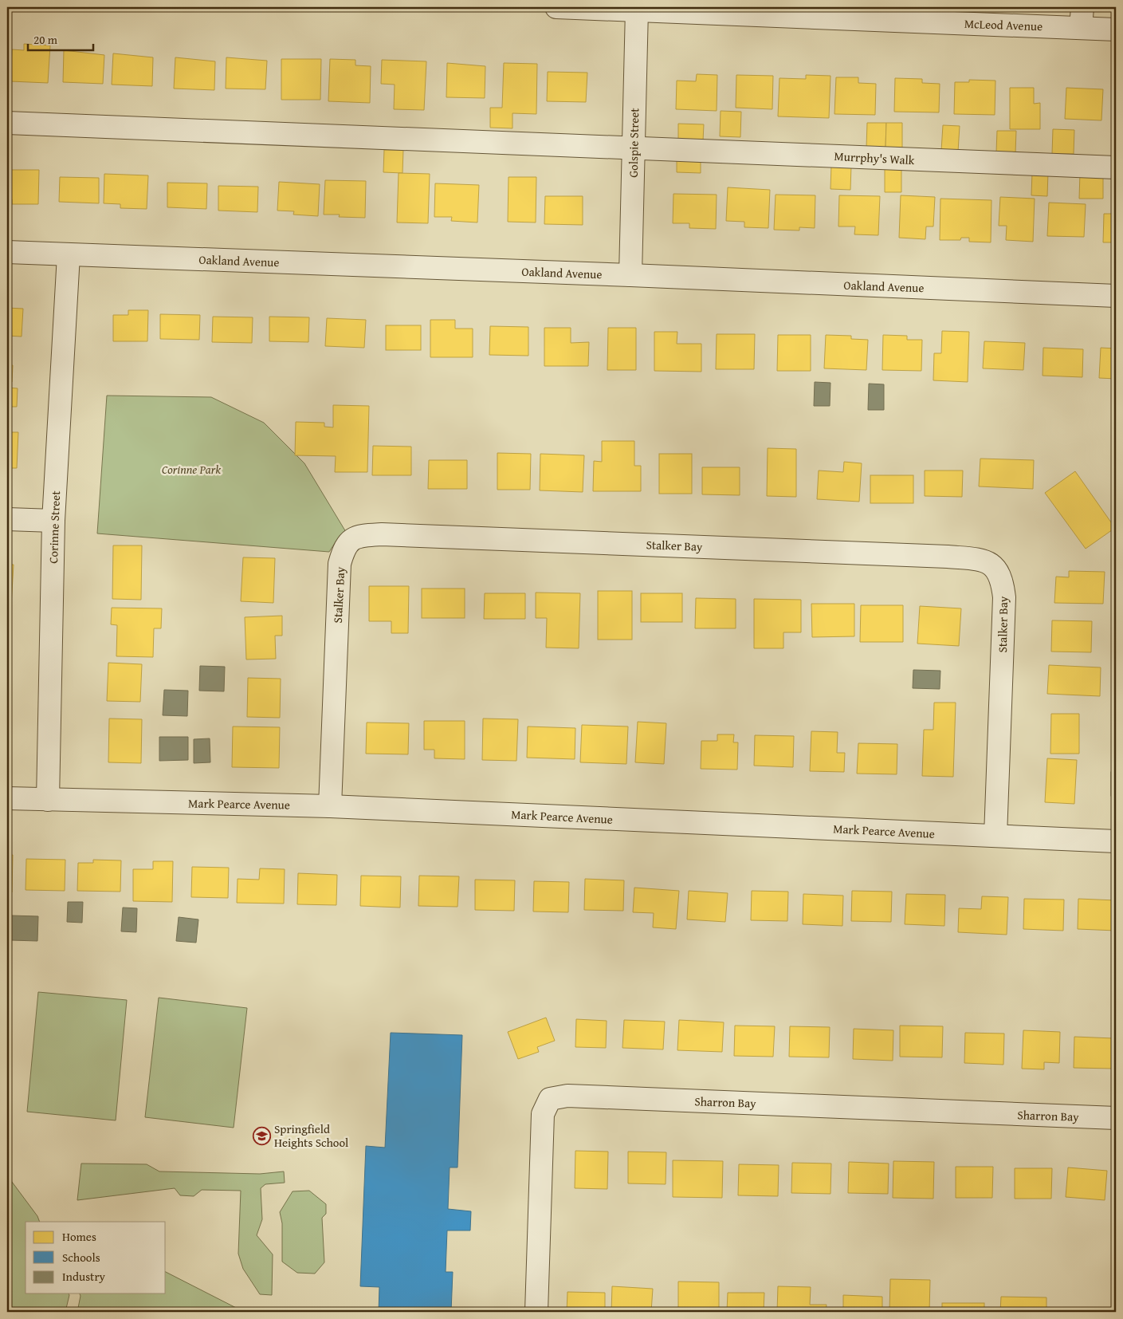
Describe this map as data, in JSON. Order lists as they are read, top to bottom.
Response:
{
  "streets": {
    "street": [
      "McLeod Avenue",
      "Golspie Street",
      "Murrphy's Walk",
      "Oakland Avenue",
      "Corinne Street",
      "Stalker Bay",
      "Mark Pearce Avenue",
      "Sharron Bay"
    ]
  },
  "crossings": [
    ["McLeod Avenue", "Golspie Street"],
    ["Golspie Street", "Murrphy's Walk"],
    ["Golspie Street", "Oakland Avenue"],
    ["Oakland Avenue", "Corinne Street"],
    ["Corinne Street", "Mark Pearce Avenue"],
    ["Stalker Bay", "Mark Pearce Avenue"]
  ],
  "parks": ["Corinne Park"],
  "places": {
    "school or university": ["Springfield Heights School"]
  },
  "legend": ["Homes", "Schools", "Industry"],
  "scale_bar": "20 m"
}
